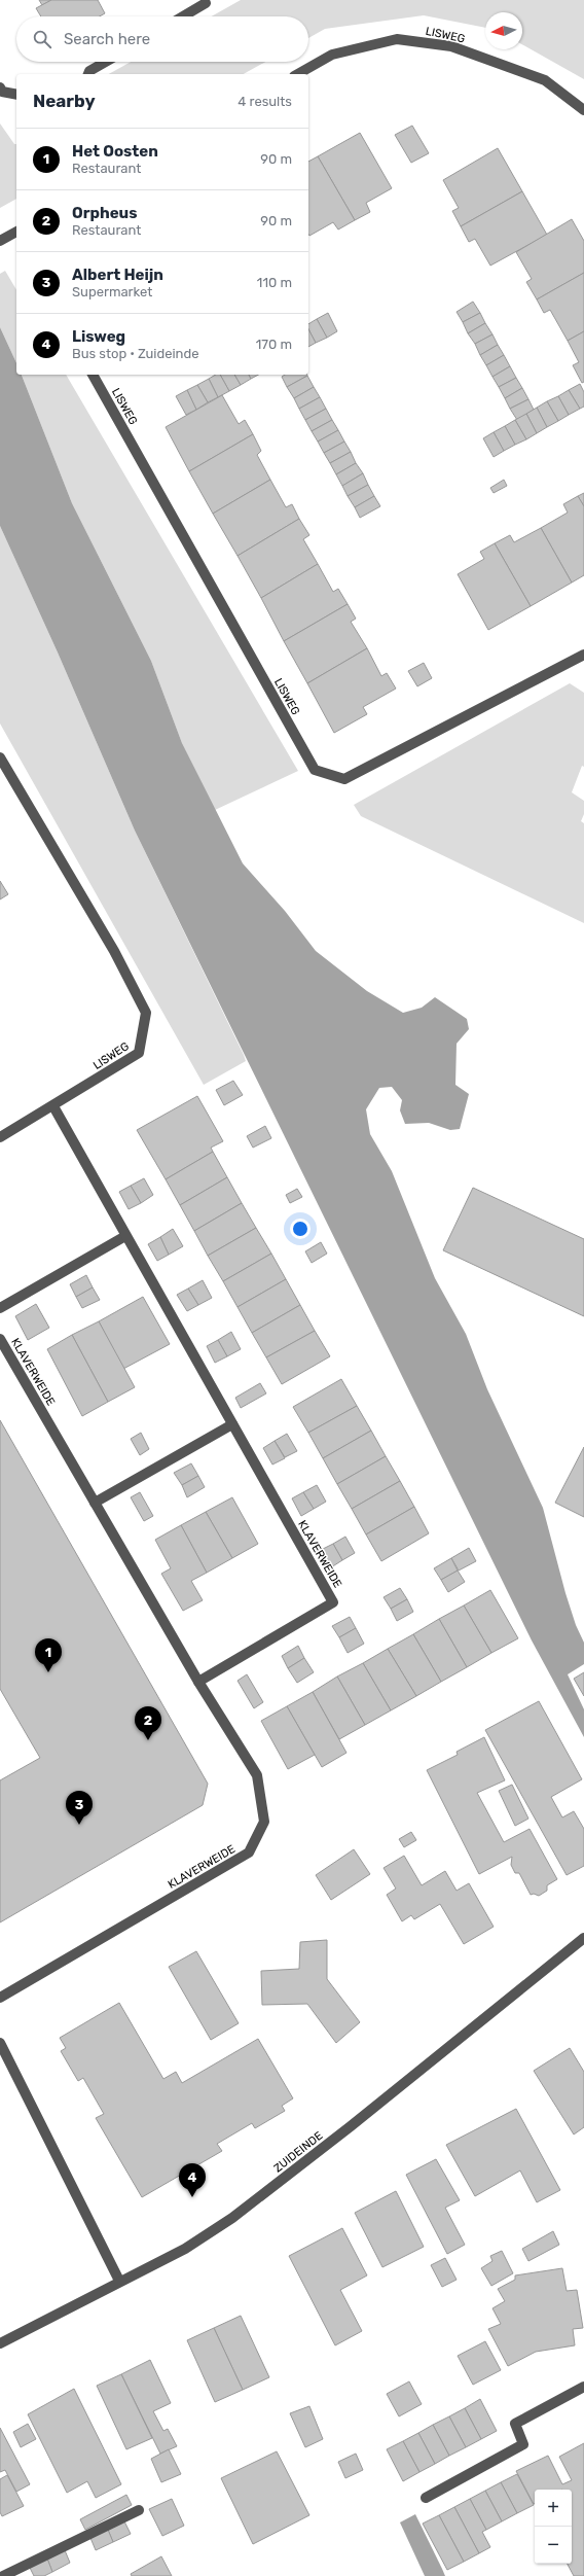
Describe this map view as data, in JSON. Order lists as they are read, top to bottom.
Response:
{
  "streets": {
    "street": ["LISWEG", "KLAVERWEIDE", "ZUIDEINDE"]
  },
  "crossings": [
    ["LISWEG", "KLAVERWEIDE"]
  ],
  "north": "left",
  "page": {
    "search": "Search here",
    "heading": ["Nearby", "4 results"],
    "list": [
      {
        "mark": "1",
        "name": "Het Oosten",
        "note": "Restaurant",
        "value": "90 m"
      },
      {
        "mark": "2",
        "name": "Orpheus",
        "note": "Restaurant",
        "value": "90 m"
      },
      {
        "mark": "3",
        "name": "Albert Heijn",
        "note": "Supermarket",
        "value": "110 m"
      },
      {
        "mark": "4",
        "name": "Lisweg",
        "note": "Bus stop · Zuideinde",
        "value": "170 m"
      }
    ],
    "pins": [
      "1",
      "2",
      "3",
      "4"
    ],
    "map_buttons": ["+", "−"]
  }
}
